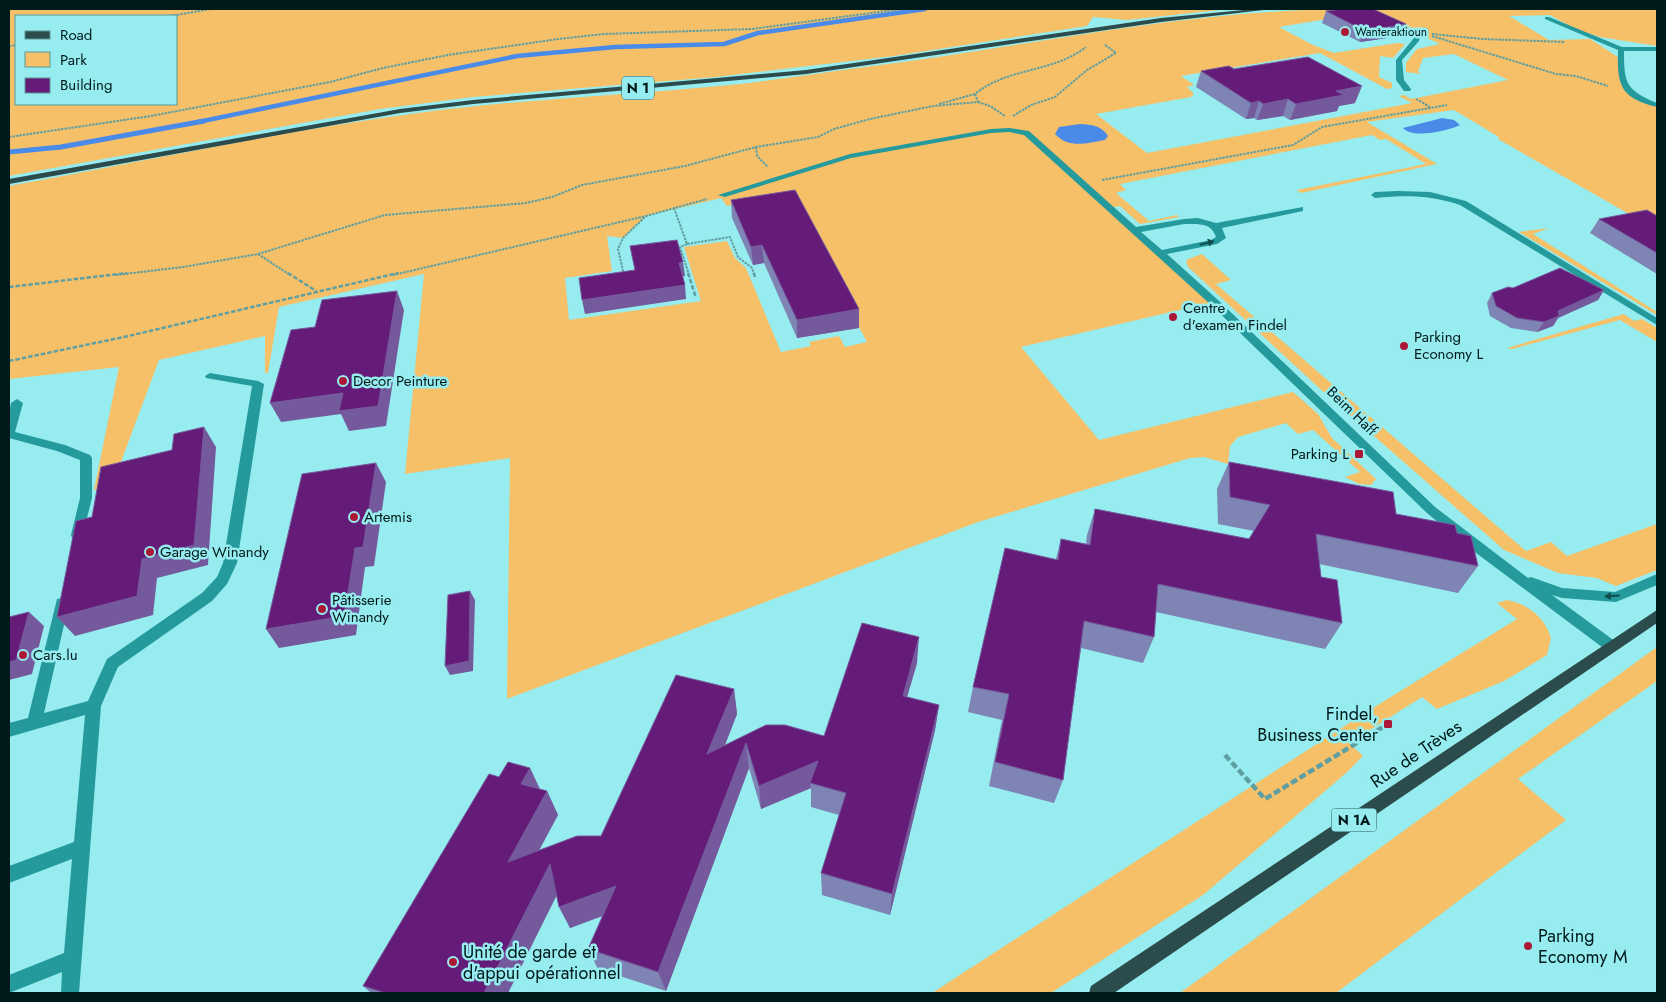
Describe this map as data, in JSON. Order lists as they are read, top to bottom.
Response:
{
  "streets": {
    "main road": ["N 1", "Rue de Trèves", "N 1A"],
    "street": ["Beim Haff"]
  },
  "crossings": [
    ["Beim Haff", "Rue de Trèves"]
  ],
  "places": {
    "other": [
      "Wanteraktioun",
      "Centre d'examen Findel",
      "Parking Economy L",
      "Decor Peinture",
      "Artemis",
      "Garage Winandy",
      "Pâtisserie Winandy",
      "Cars.lu",
      "Parking Economy M",
      "Unité de garde et d'appui opérationnel"
    ],
    "transit": ["Parking L", "Findel, Business Center"]
  },
  "legend": ["Road", "Park", "Building"]
}
